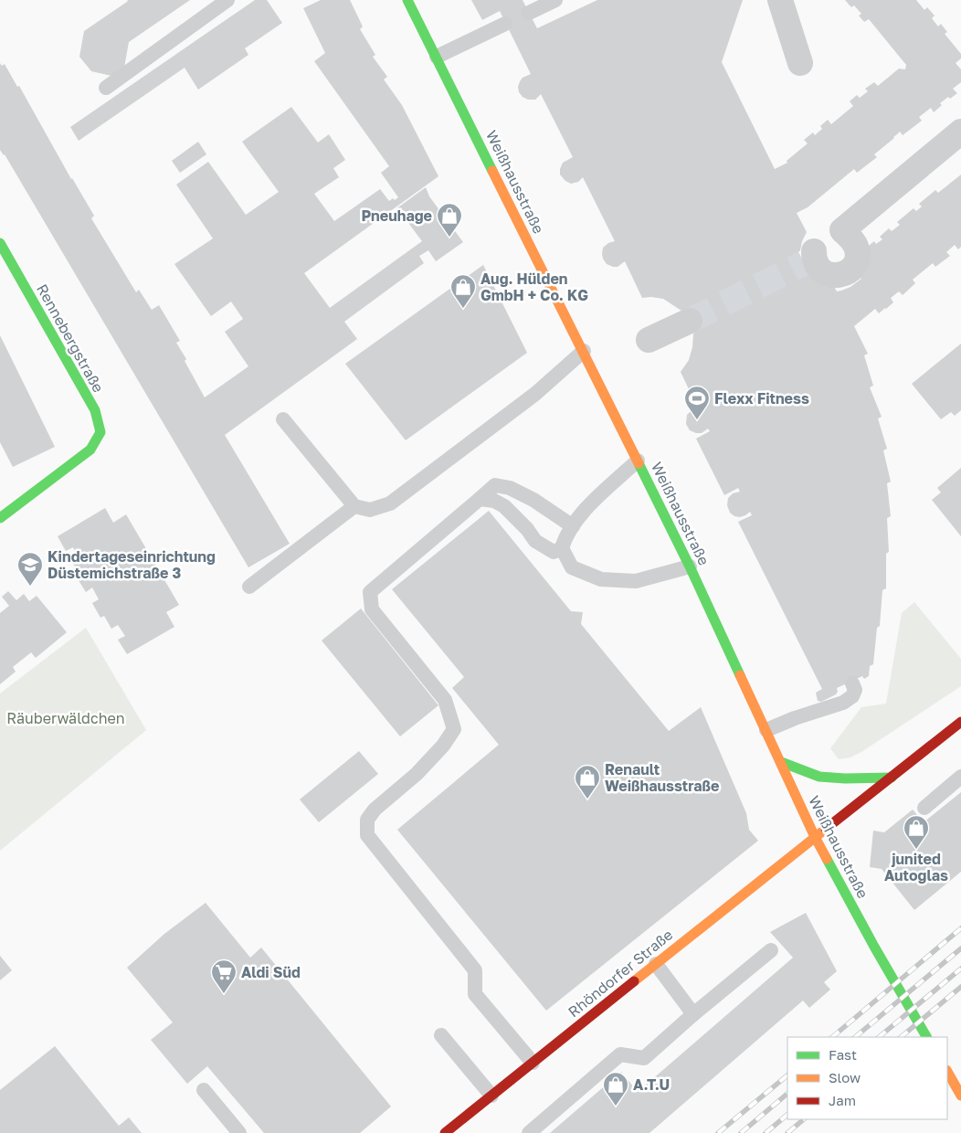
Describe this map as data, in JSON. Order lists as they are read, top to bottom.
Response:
{
  "streets": {
    "main road": ["Weißhausstraße", "Rennebergstraße", "Rhöndorfer Straße"]
  },
  "crossings": [
    ["Weißhausstraße", "Rhöndorfer Straße"]
  ],
  "parks": ["Räuberwäldchen"],
  "places": {
    "shop": [
      "Pneuhage",
      "Aug. Hülden GmbH + Co. KG",
      "Renault Weißhausstraße",
      "junited Autoglas",
      "A.T.U"
    ],
    "sports": ["Flexx Fitness"],
    "school or university": ["Kindertageseinrichtung Düstemichstraße 3"],
    "supermarket": ["Aldi Süd"]
  },
  "legend": ["Fast", "Slow", "Jam"]
}
